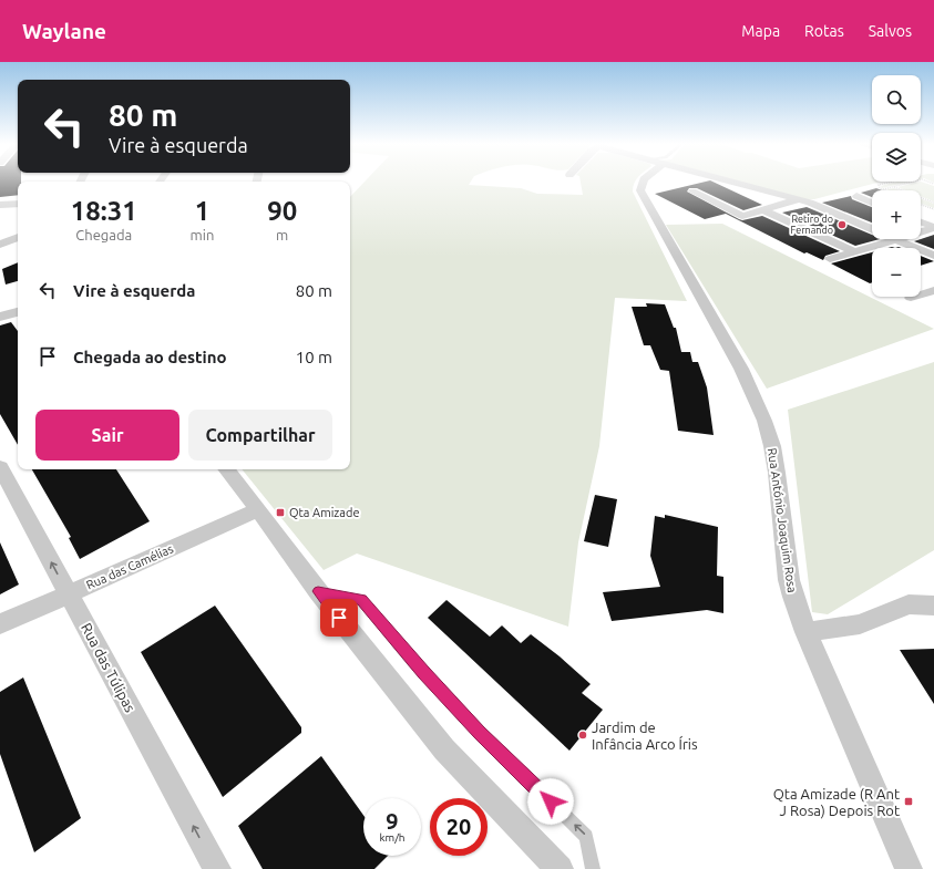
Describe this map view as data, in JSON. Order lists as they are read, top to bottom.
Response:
{
  "streets": {
    "street": ["Rua António Joaquim Rosa", "Rua das Camélias", "Rua das Túlipas"]
  },
  "crossings": [
    ["Rua das Camélias", "Rua das Túlipas"]
  ],
  "one_way": ["Rua das Túlipas"],
  "places": {
    "other": ["Retiro do Fernando", "Jardim de Infância Arco Íris"],
    "transit": ["Qta Amizade", "Qta Amizade (R Ant J Rosa) Depois Rot"]
  },
  "page": {
    "header": "Waylane",
    "nav": ["Mapa", "Rotas", "Salvos"],
    "map_buttons": ["+", "−"],
    "turn": ["80 m", "Vire à esquerda"],
    "eta": [
      "18:31",
      "Chegada",
      "1",
      "min",
      "90",
      "m"
    ],
    "list": [
      {
        "name": "Vire à esquerda",
        "value": "80 m"
      },
      {
        "name": "Chegada ao destino",
        "value": "10 m"
      }
    ],
    "buttons": ["Sair", "Compartilhar"],
    "speed": "9 km/h",
    "limit": "20"
  }
}
